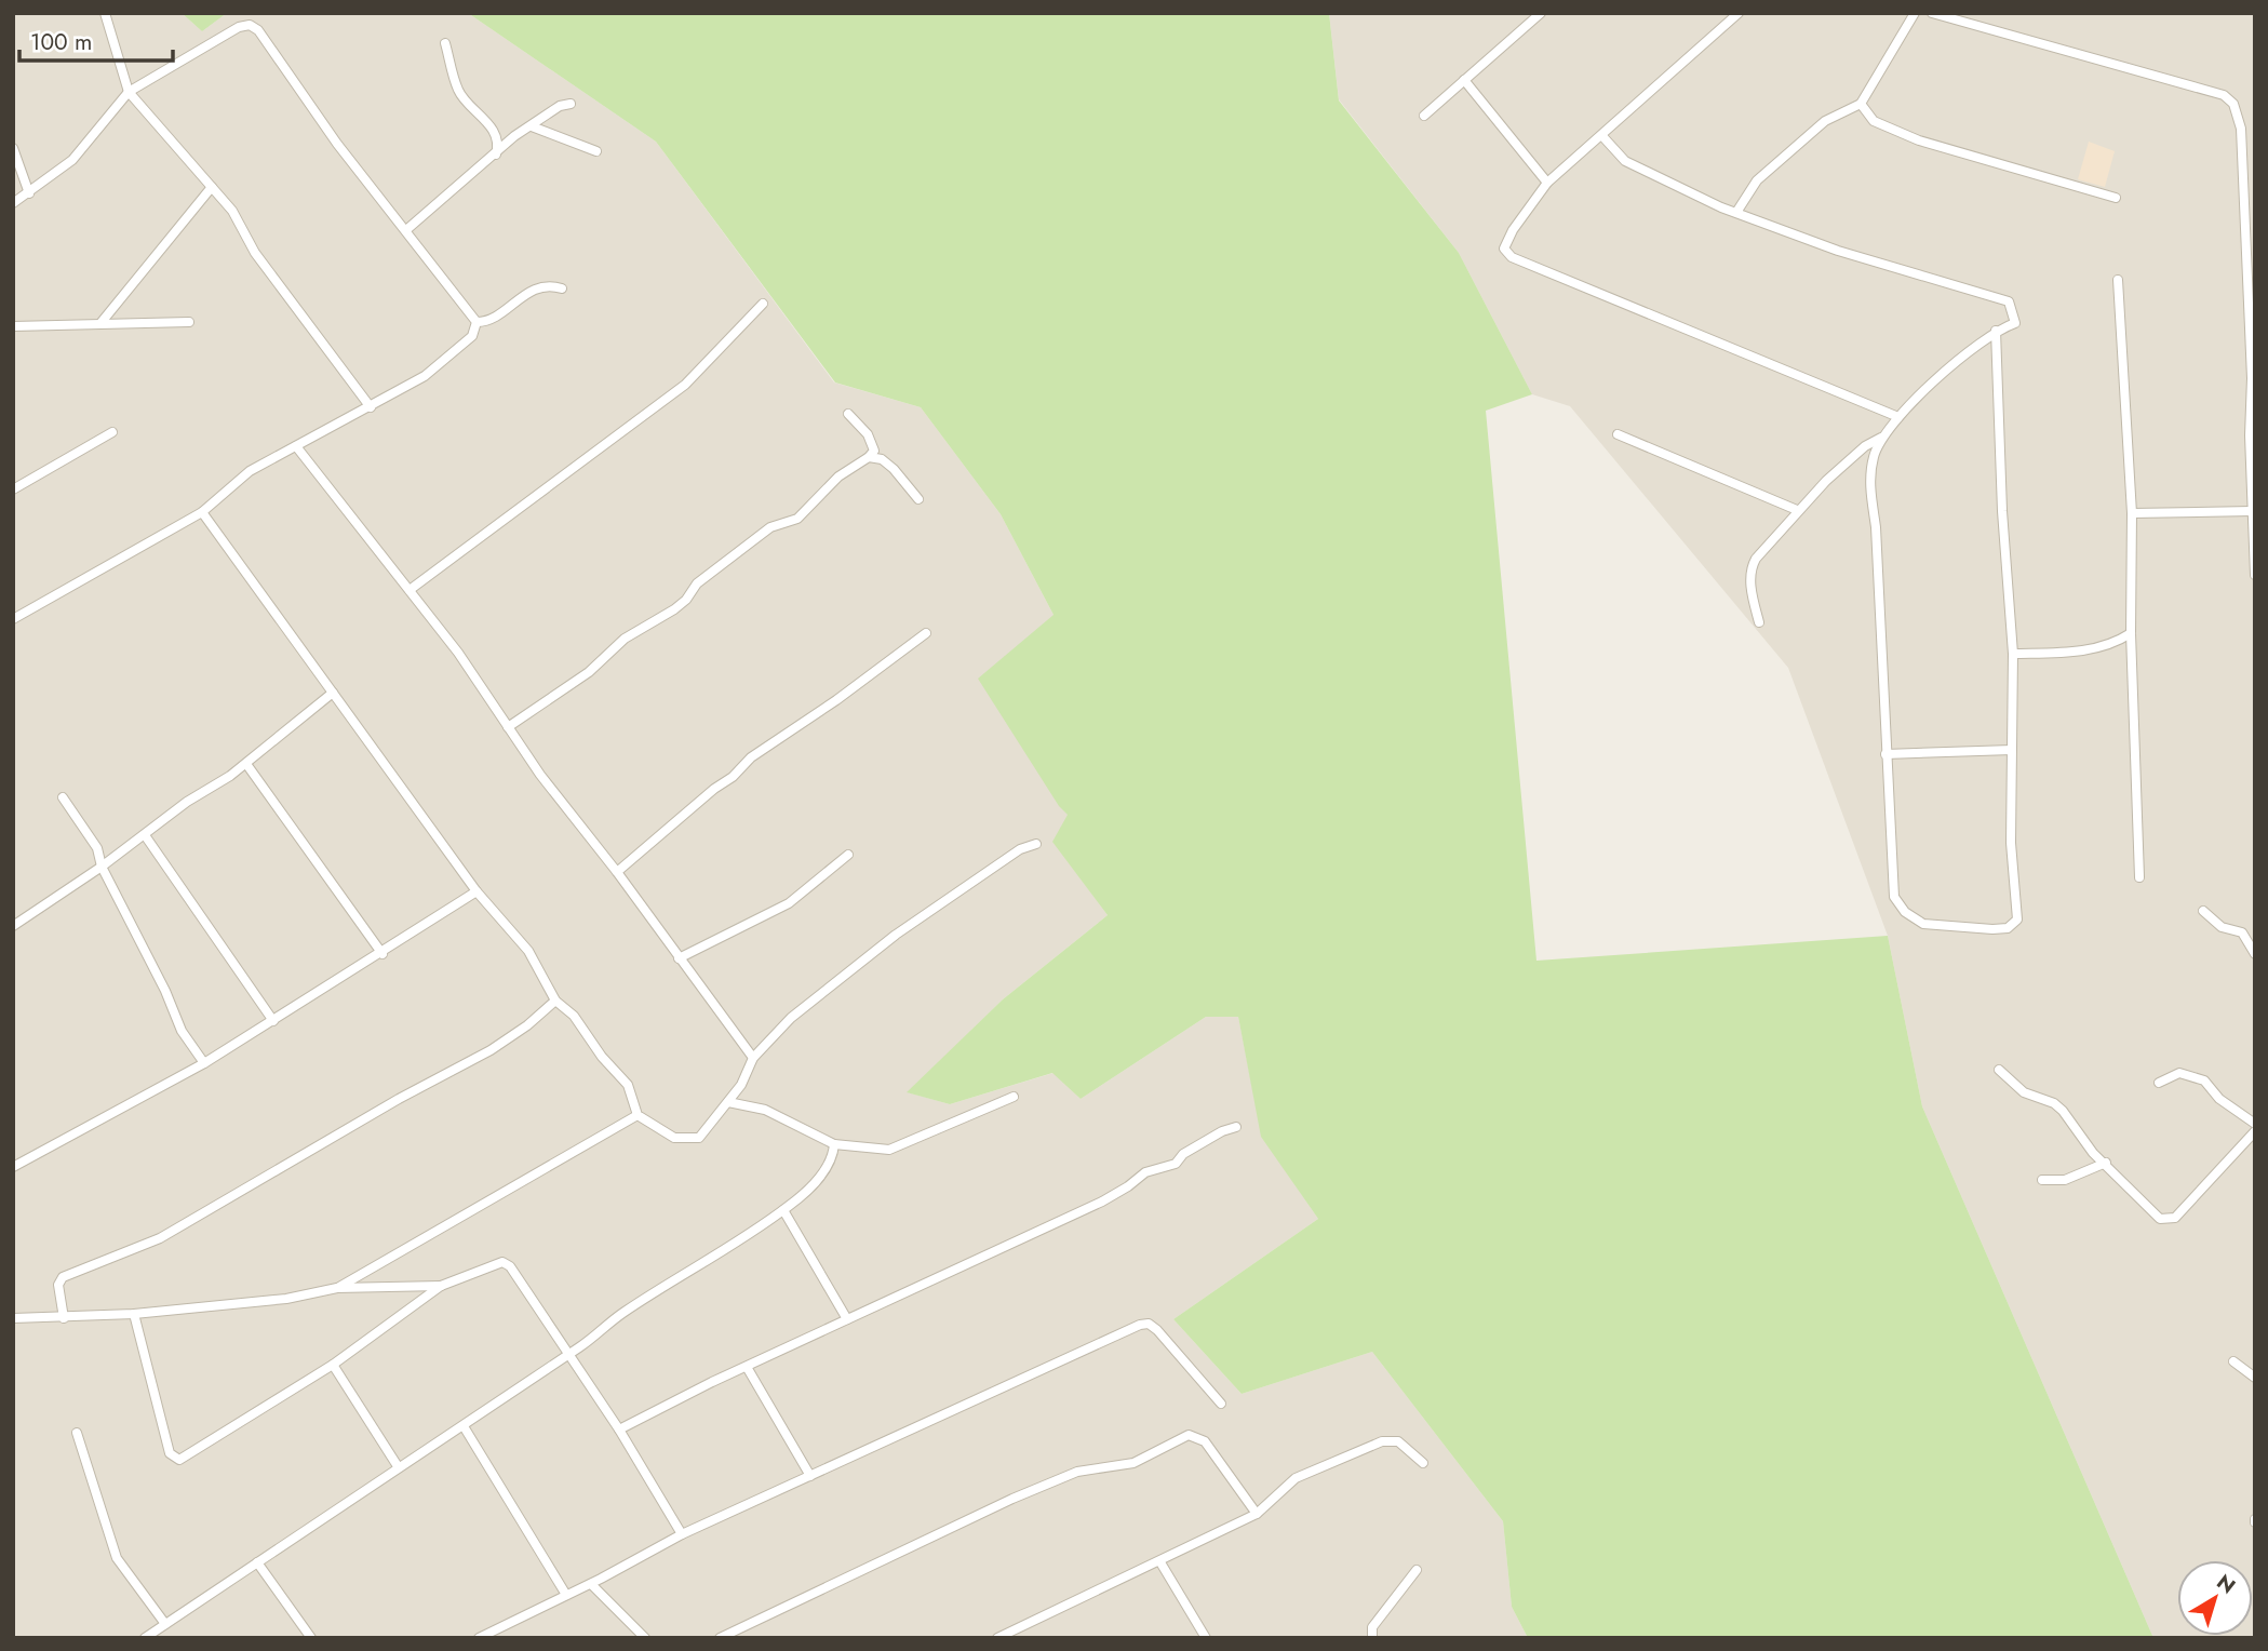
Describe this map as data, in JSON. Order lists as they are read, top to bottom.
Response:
{
  "scale_bar": "100 m",
  "north": "top right"
}
